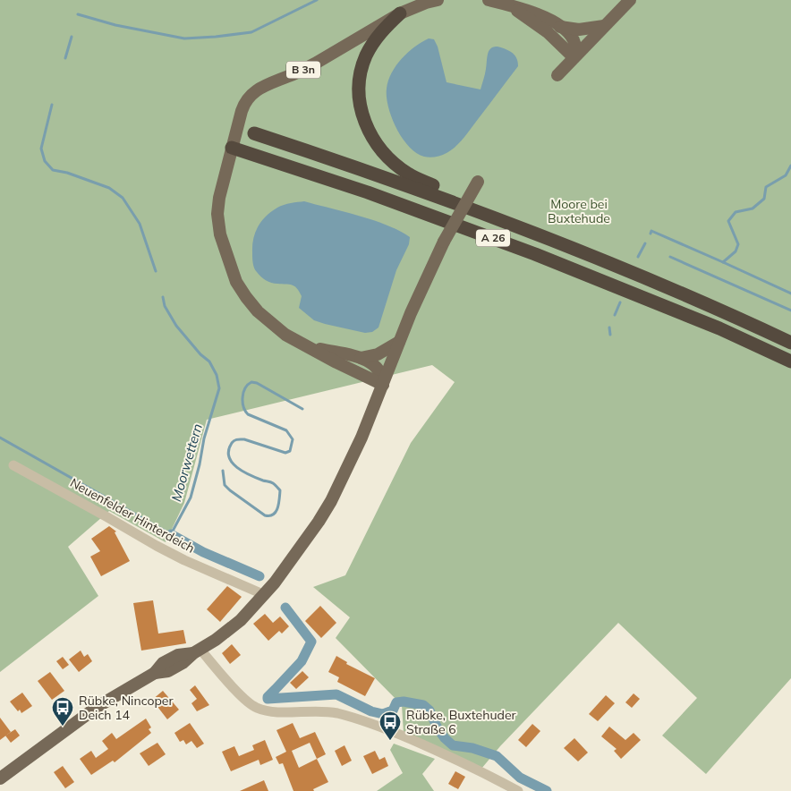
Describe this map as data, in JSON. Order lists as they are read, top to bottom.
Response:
{
  "streets": {
    "highway": ["A 26"],
    "main road": ["B 3n"],
    "street": ["Neuenfelder Hinterdeich"]
  },
  "crossings": [
    ["B 3n", "A 26"]
  ],
  "water": ["Moorwettern"],
  "parks": ["Moore bei Buxtehude"],
  "places": {
    "bus stop": ["Rübke, Nincoper Deich 14", "Rübke, Buxtehuder Straße 6"]
  }
}
